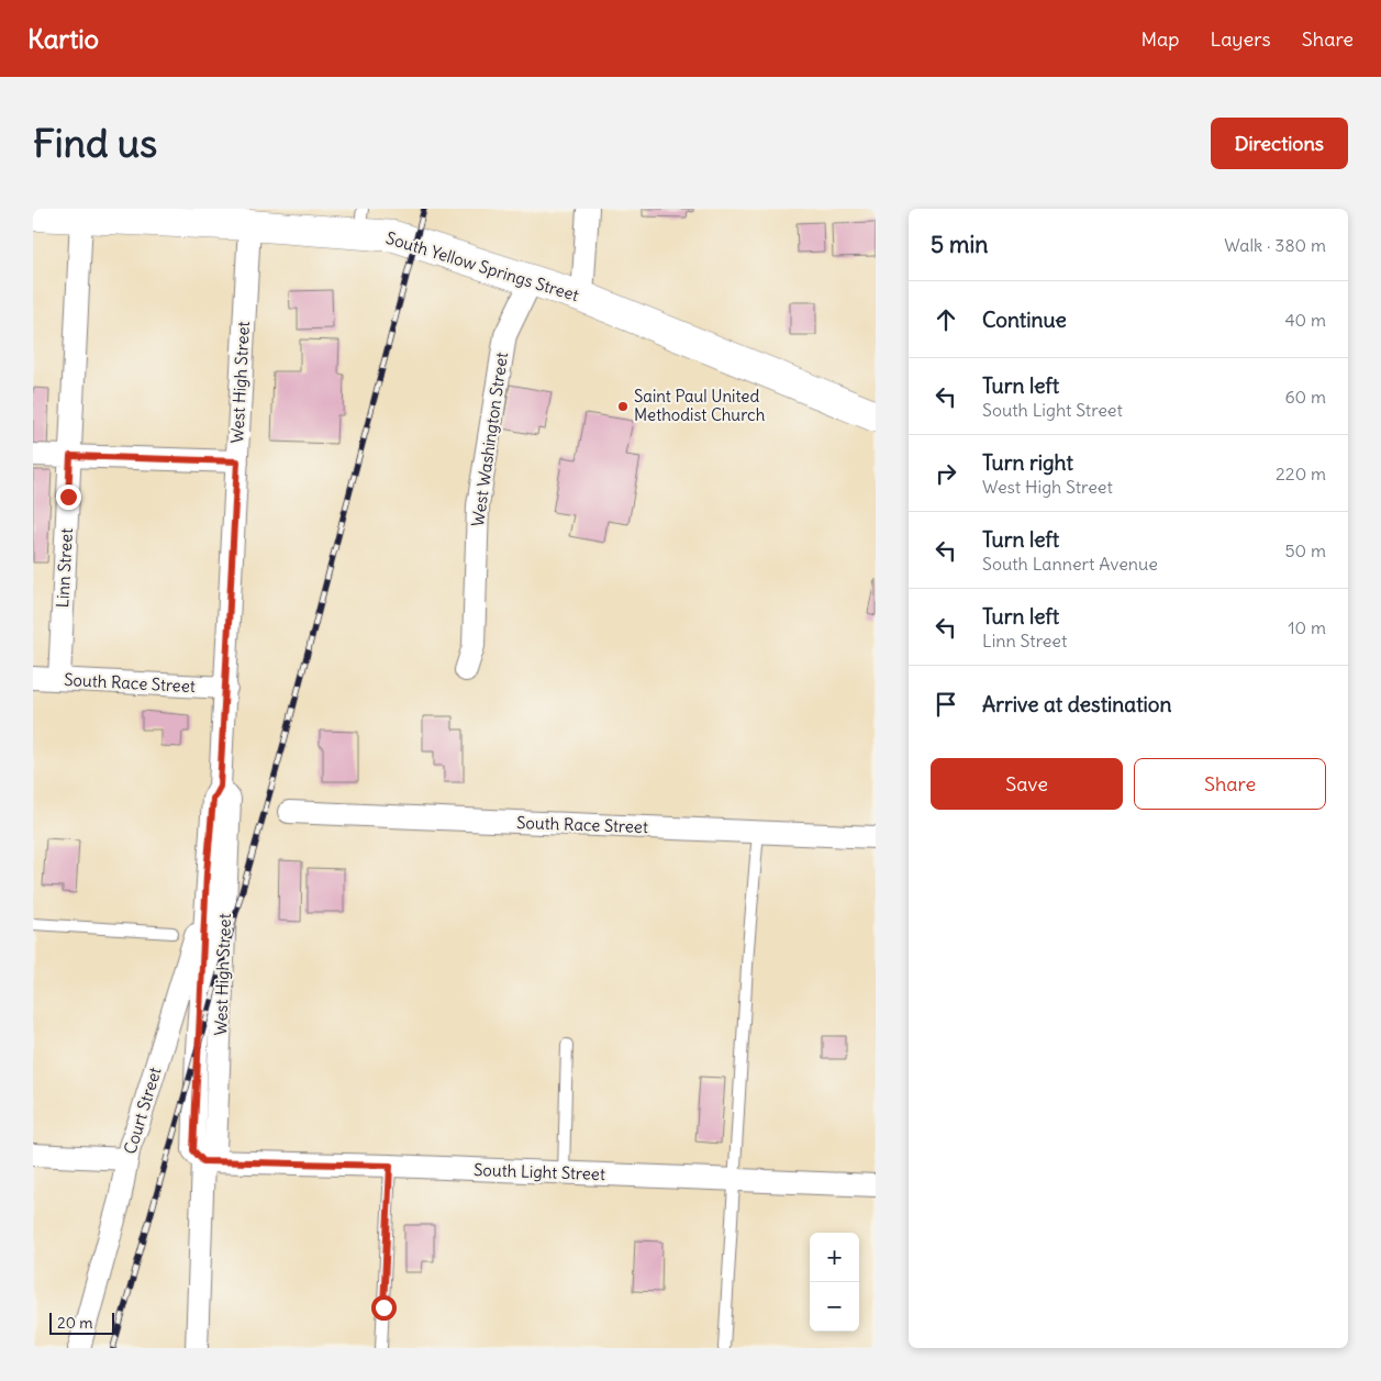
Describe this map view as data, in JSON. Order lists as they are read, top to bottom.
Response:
{
  "streets": {
    "main road": ["South Yellow Springs Street"],
    "street": [
      "West High Street",
      "West Washington Street",
      "Linn Street",
      "South Race Street",
      "Court Street",
      "South Light Street"
    ]
  },
  "crossings": [
    ["South Yellow Springs Street", "West High Street"],
    ["South Yellow Springs Street", "West Washington Street"],
    ["South Yellow Springs Street", "Linn Street"],
    ["West High Street", "South Race Street"],
    ["West High Street", "Court Street"],
    ["West High Street", "South Light Street"],
    ["Linn Street", "South Race Street"]
  ],
  "places": ["Saint Paul United Methodist Church"],
  "scale_bar": "20 m",
  "page": {
    "header": "Kartio",
    "nav": ["Map", "Layers", "Share"],
    "buttons": [
      "Directions",
      ["Save", "Share"]
    ],
    "title": "Find us",
    "heading": ["5 min", "Walk · 380 m"],
    "list": [
      ["Continue", "40 m"],
      ["Turn left", "South Light Street", "60 m"],
      ["Turn right", "West High Street", "220 m"],
      ["Turn left", "South Lannert Avenue", "50 m"],
      ["Turn left", "Linn Street", "10 m"],
      "Arrive at destination"
    ],
    "map_buttons": ["+", "−"],
    "scale": "20 m"
  }
}
